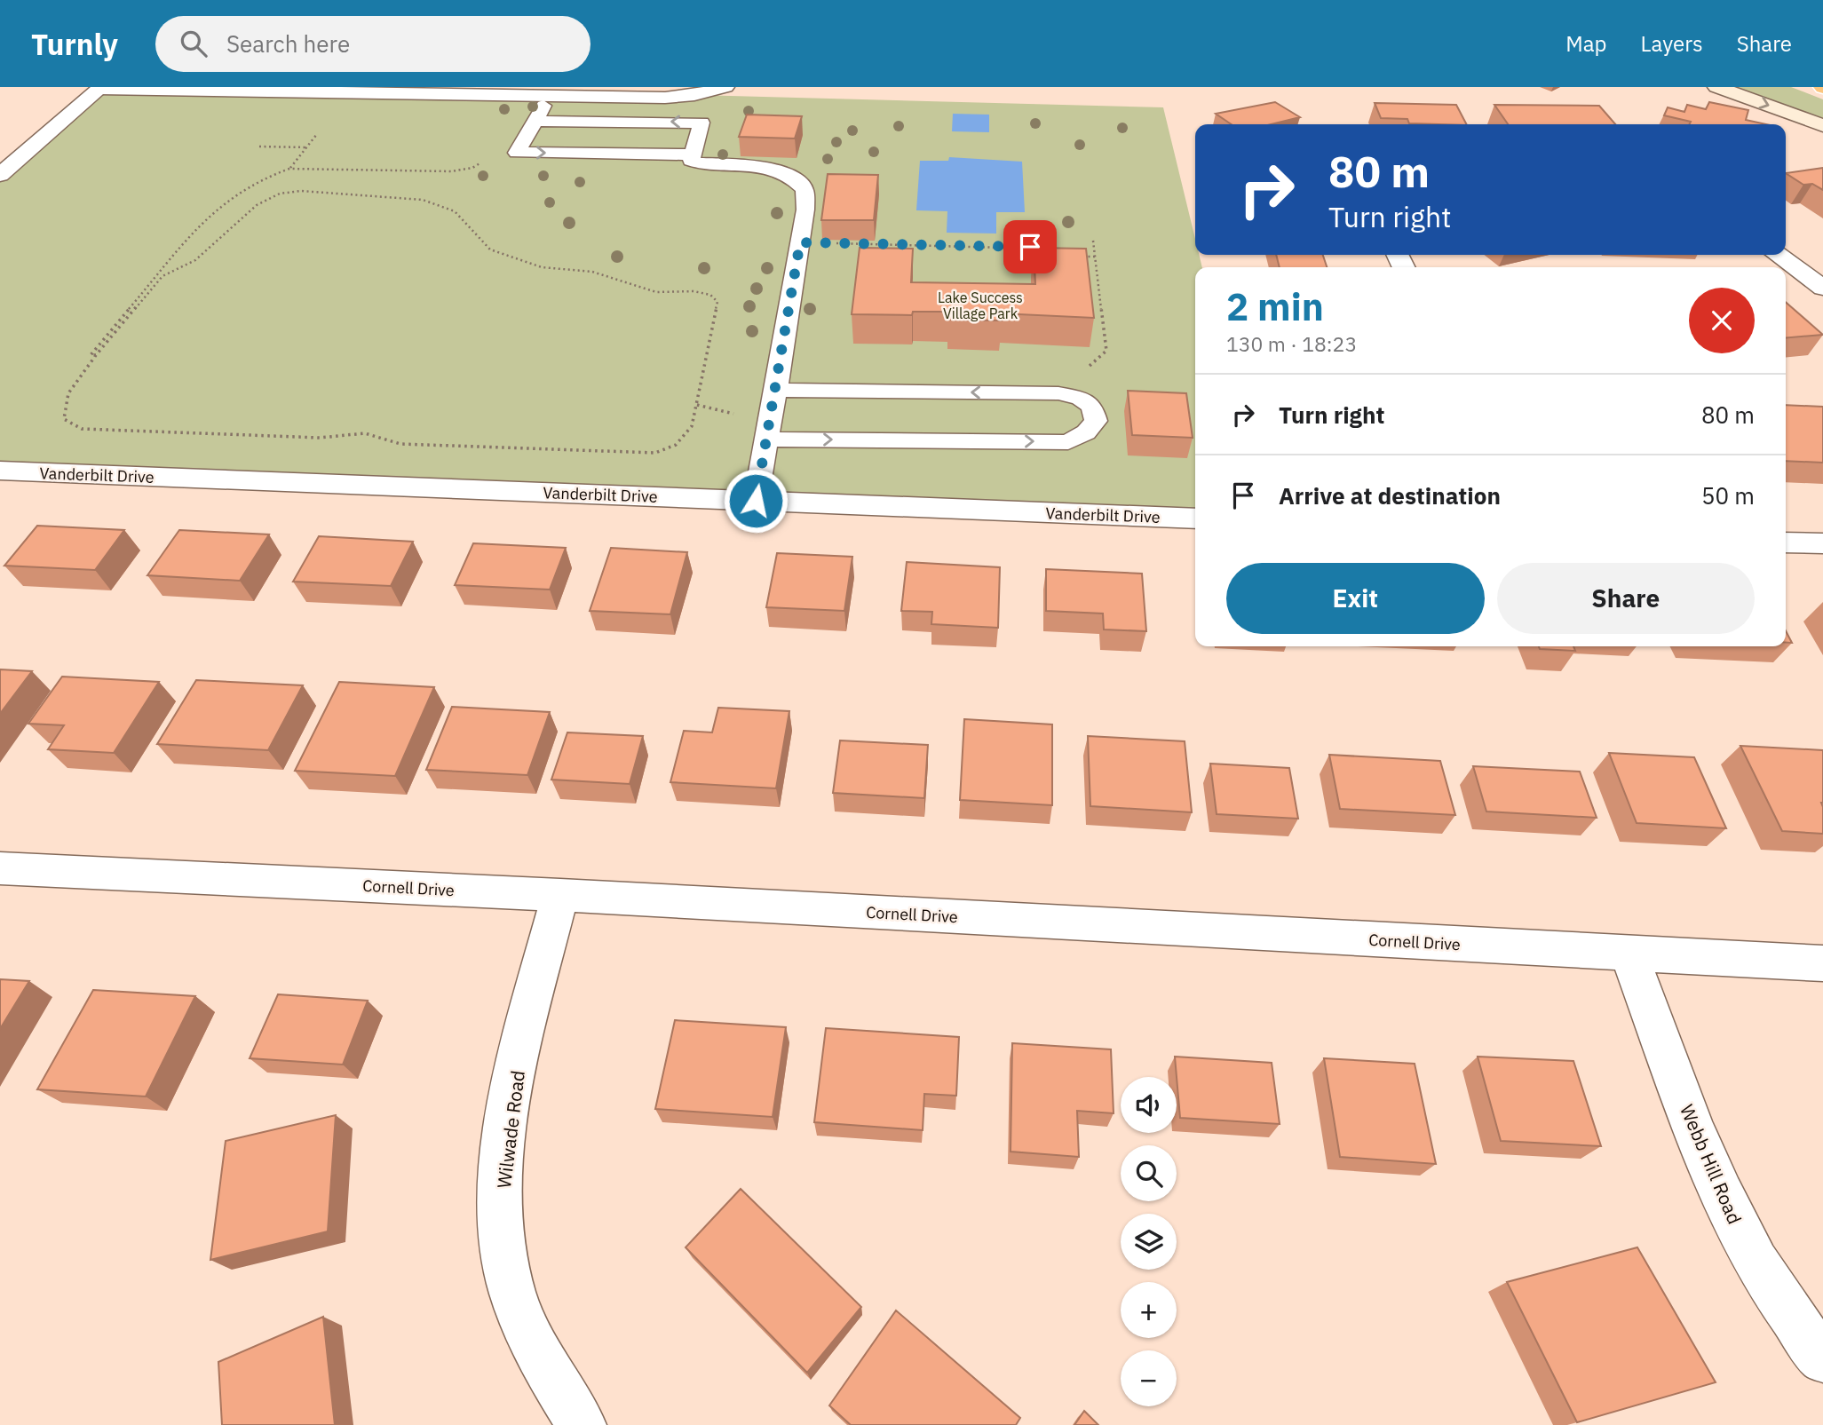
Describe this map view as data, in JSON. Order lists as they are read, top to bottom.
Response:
{
  "streets": {
    "street": [
      "Vanderbilt Drive",
      "Cornell Drive",
      "Wilwade Road",
      "Webb Hill Road"
    ]
  },
  "crossings": [
    ["Cornell Drive", "Wilwade Road"],
    ["Cornell Drive", "Webb Hill Road"]
  ],
  "parks": ["Lake Success Village Park"],
  "page": {
    "header": "Turnly",
    "search": "Search here",
    "nav": ["Map", "Layers", "Share"],
    "turn": ["80 m", "Turn right"],
    "heading": ["2 min", "130 m · 18:23"],
    "list": [
      {
        "name": "Turn right",
        "value": "80 m"
      },
      {
        "name": "Arrive at destination",
        "value": "50 m"
      }
    ],
    "buttons": ["Exit", "Share"],
    "map_buttons": ["+", "−"]
  }
}
